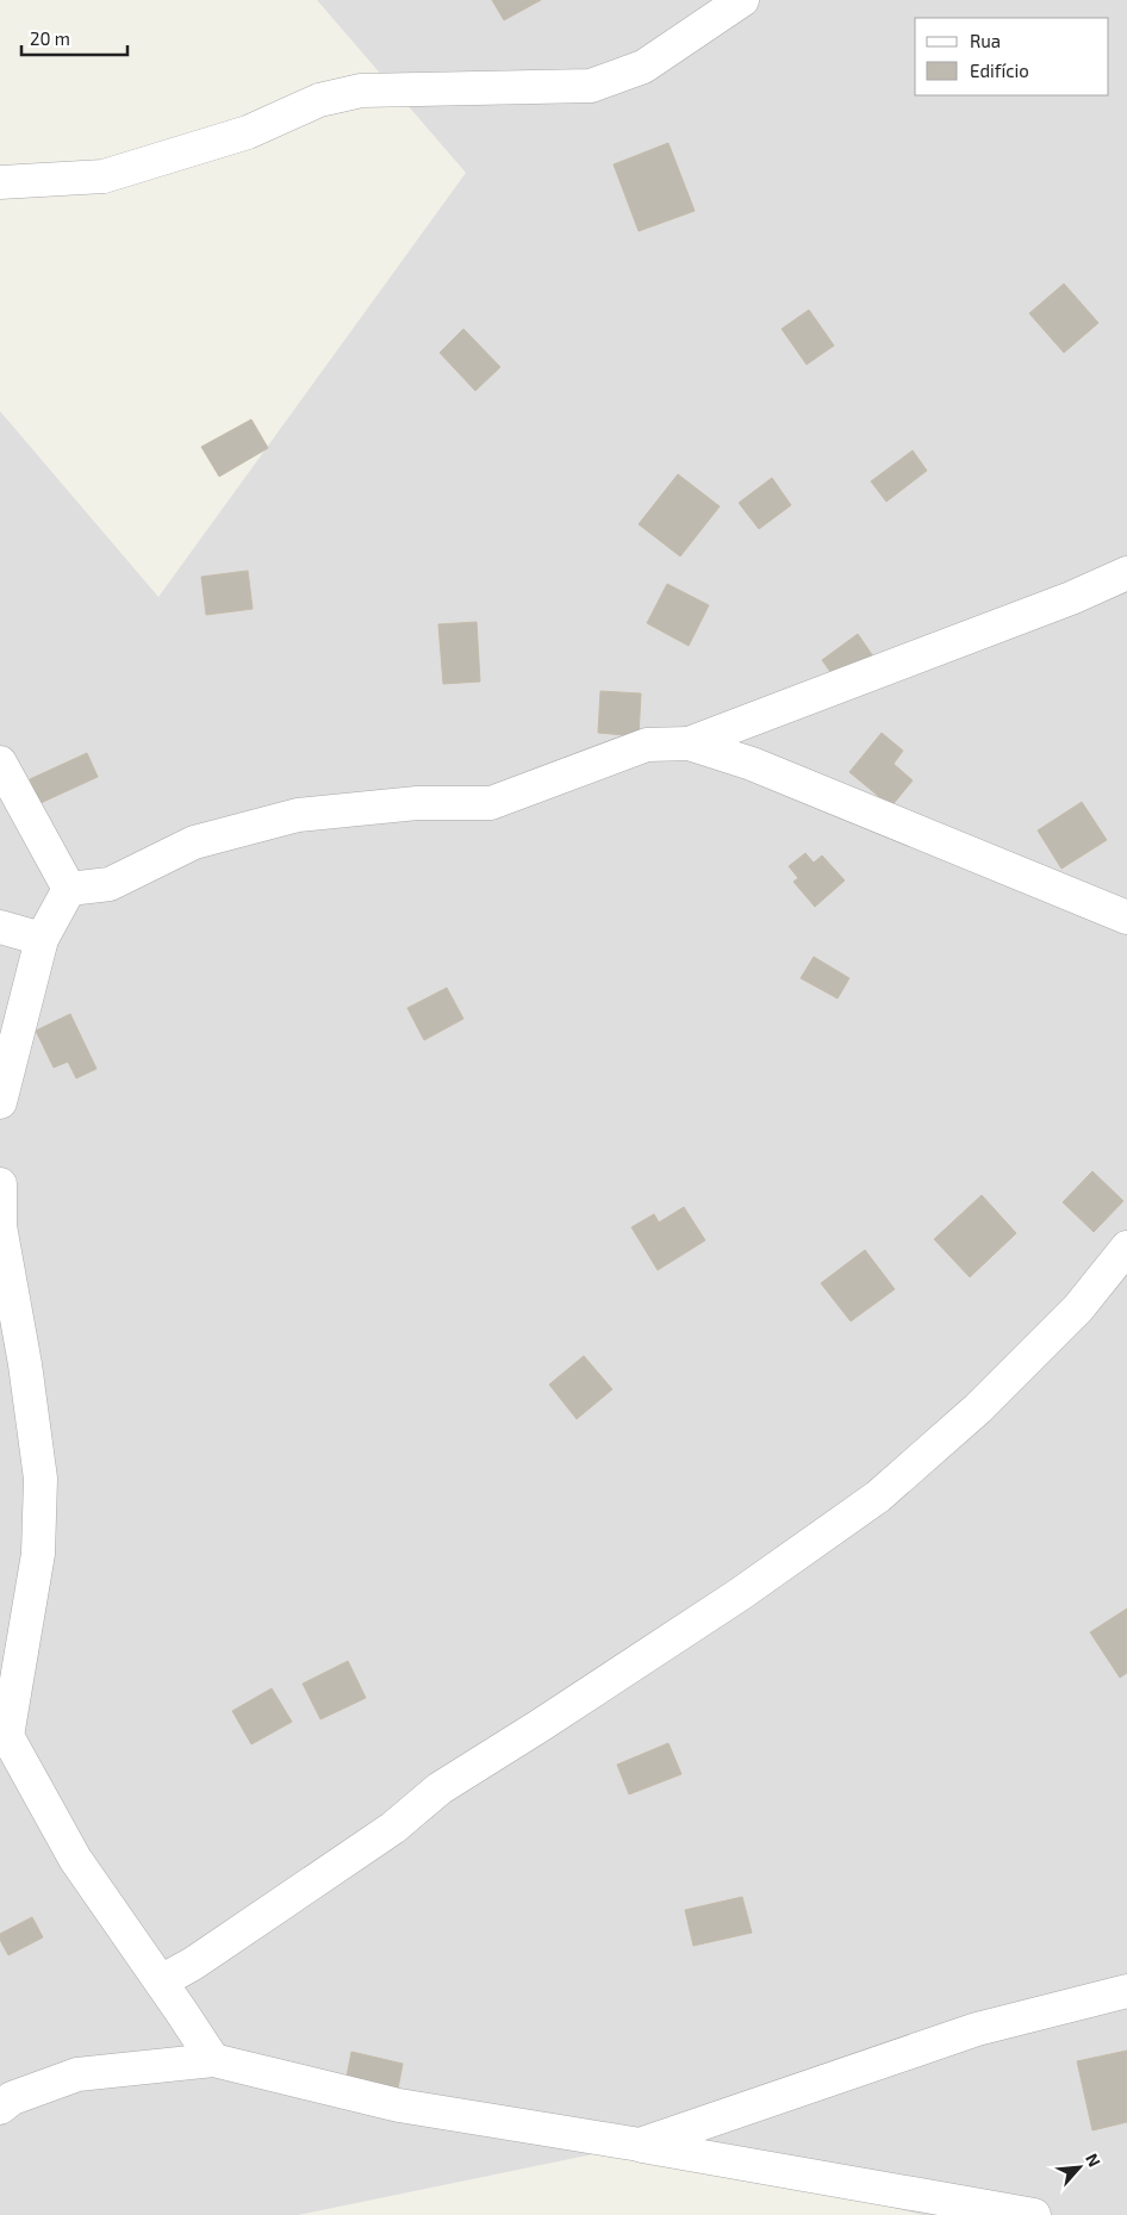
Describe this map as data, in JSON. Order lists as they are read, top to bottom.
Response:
{
  "legend": ["Rua", "Edifício"],
  "scale_bar": "20 m",
  "north": "top right"
}
